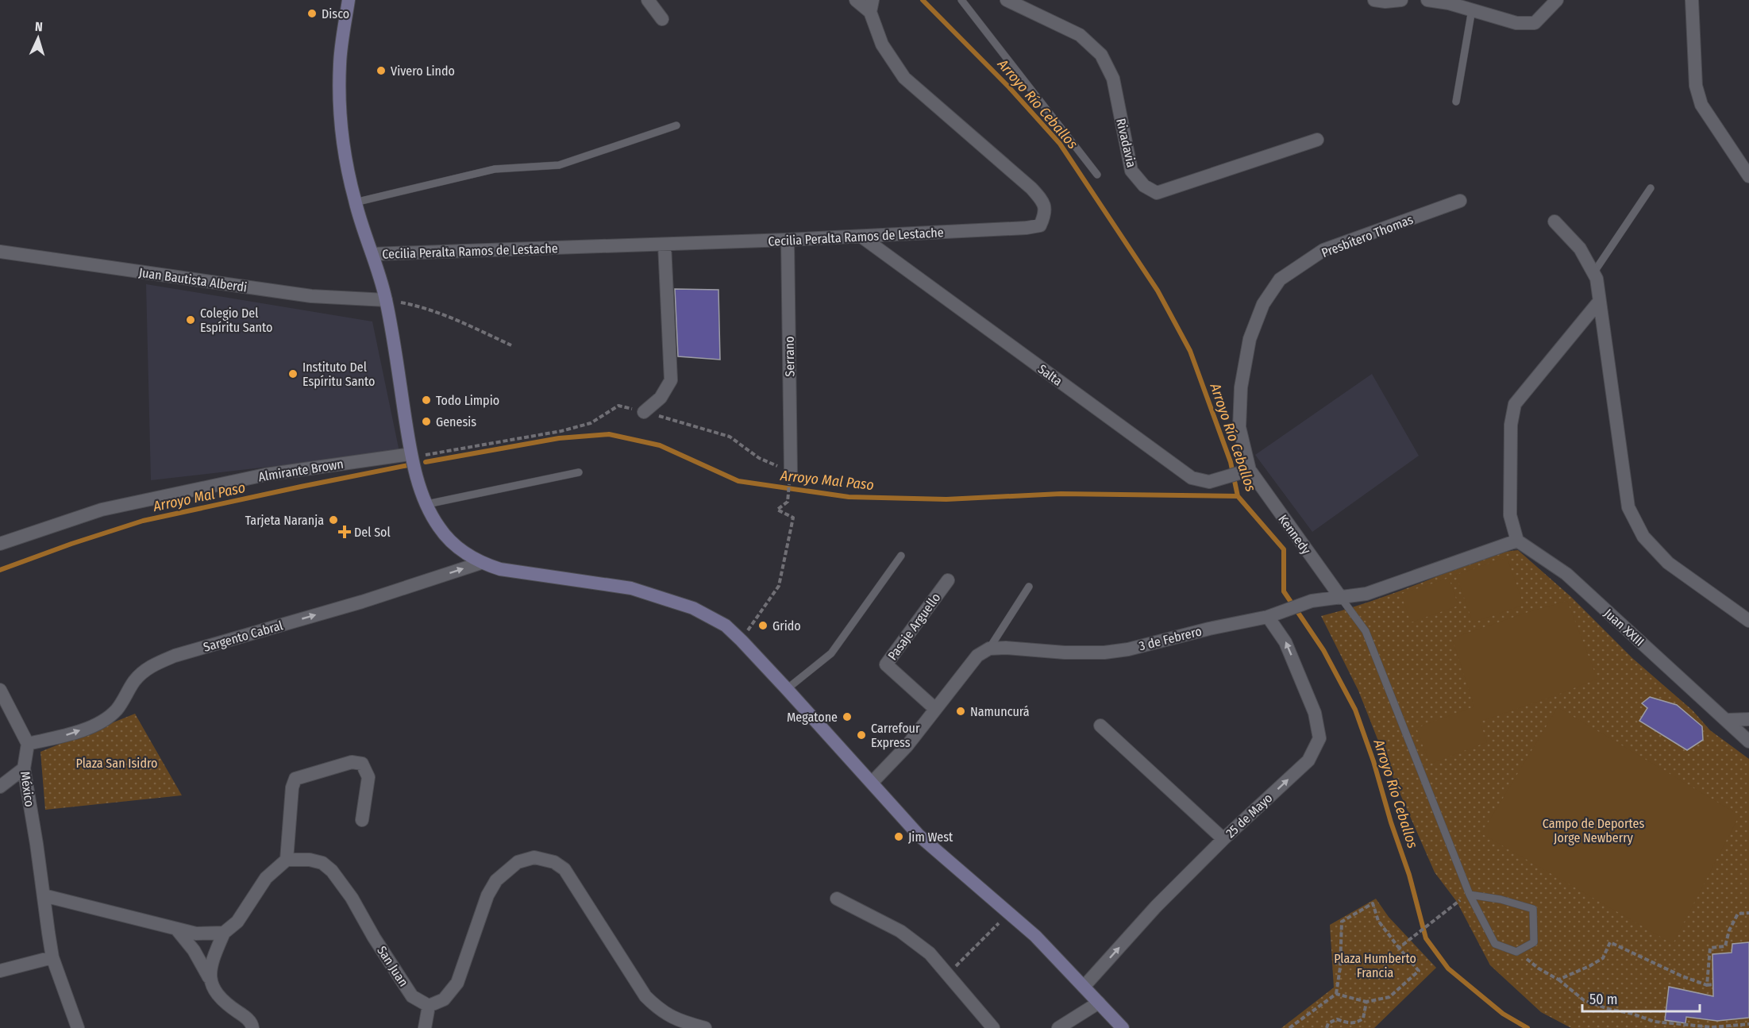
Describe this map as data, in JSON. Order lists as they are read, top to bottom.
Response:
{
  "streets": {
    "street": [
      "Rivadavia",
      "Presbítero Thomas",
      "Cecilia Peralta Ramos de Lestache",
      "Juan Bautista Alberdi",
      "Serrano",
      "Salta",
      "Almirante Brown",
      "Kennedy",
      "Pasaje Arguello",
      "Juan XXIII",
      "Sargento Cabral",
      "3 de Febrero",
      "México",
      "25 de Mayo",
      "San Juan"
    ]
  },
  "crossings": [
    ["Presbítero Thomas", "Salta"],
    ["Presbítero Thomas", "Kennedy"],
    ["Cecilia Peralta Ramos de Lestache", "Serrano"],
    ["Cecilia Peralta Ramos de Lestache", "Salta"],
    ["Salta", "Kennedy"],
    ["Kennedy", "3 de Febrero"],
    ["Juan XXIII", "3 de Febrero"],
    ["Sargento Cabral", "México"],
    ["3 de Febrero", "25 de Mayo"]
  ],
  "one_way": ["Sargento Cabral", "25 de Mayo"],
  "water": ["Arroyo Río Ceballos", "Arroyo Mal Paso"],
  "parks": ["Plaza San Isidro", "Campo de Deportes Jorge Newberry", "Plaza Humberto Francia"],
  "places": {
    "other": [
      "Disco",
      "Vivero Lindo",
      "Colegio Del Espíritu Santo",
      "Instituto Del Espíritu Santo",
      "Todo Limpio",
      "Genesis",
      "Tarjeta Naranja",
      "Grido",
      "Namuncurá",
      "Megatone",
      "Carrefour Express",
      "Jim West"
    ],
    "health": ["Del Sol"]
  },
  "scale_bar": "50 m",
  "north": "top"
}
